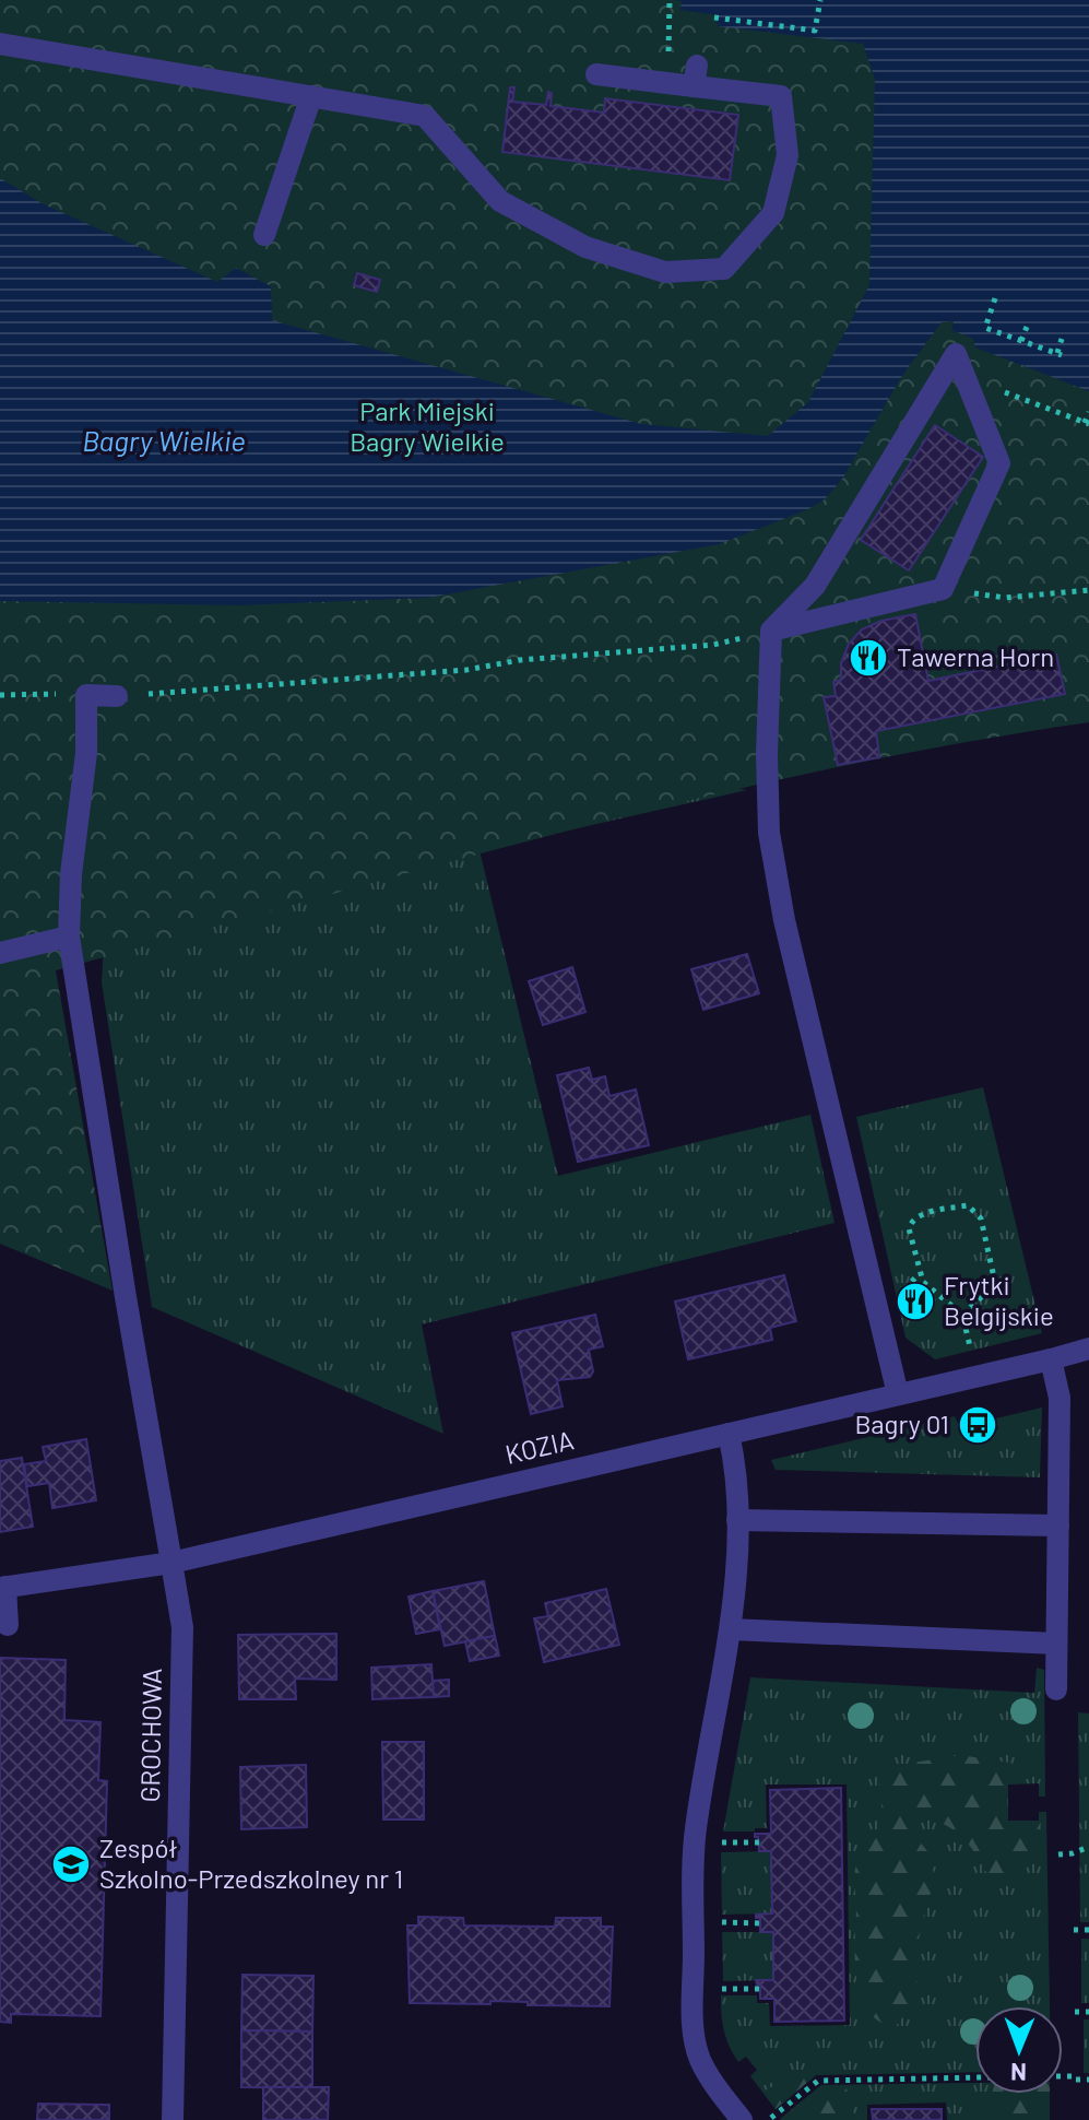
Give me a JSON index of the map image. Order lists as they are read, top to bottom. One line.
{"streets":{"street":["KOZIA","GROCHOWA"]},"crossings":[["KOZIA","GROCHOWA"]],"water":["Bagry Wielkie"],"parks":["Park Miejski Bagry Wielkie"],"places":{"restaurant":["Tawerna Horn","Frytki Belgijskie"],"bus stop":["Bagry 01"],"school or university":["Zespół Szkolno-Przedszkolney nr 1"]},"north":"bottom"}
